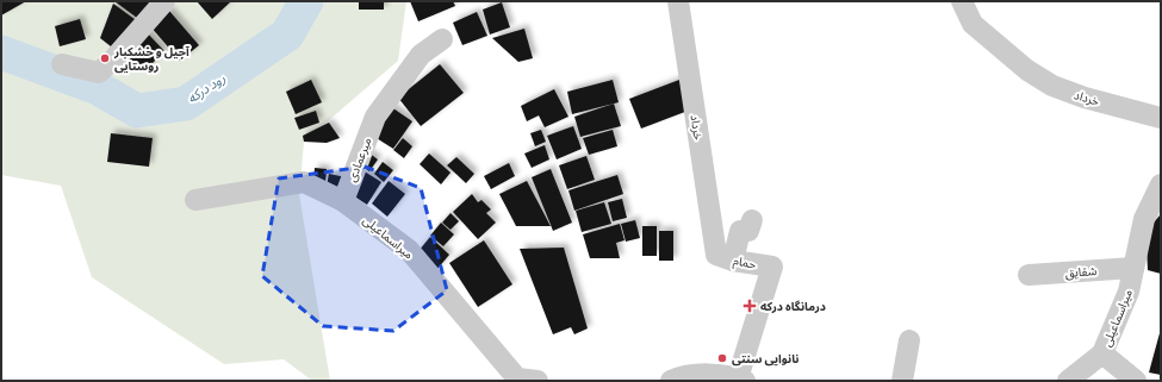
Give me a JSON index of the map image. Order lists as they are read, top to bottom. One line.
{"streets":{"street":["خرداد","میرعمادی","میراسماعیلی","حمام","شقایق"]},"crossings":[["خرداد","حمام"],["میرعمادی","میراسماعیلی"],["میراسماعیلی","شقایق"]],"water":["رود درکه"],"places":{"other":["آجیل و خشکبار روستایی","نانوایی سنتی"],"health":["درمانگاه درکه"]}}
